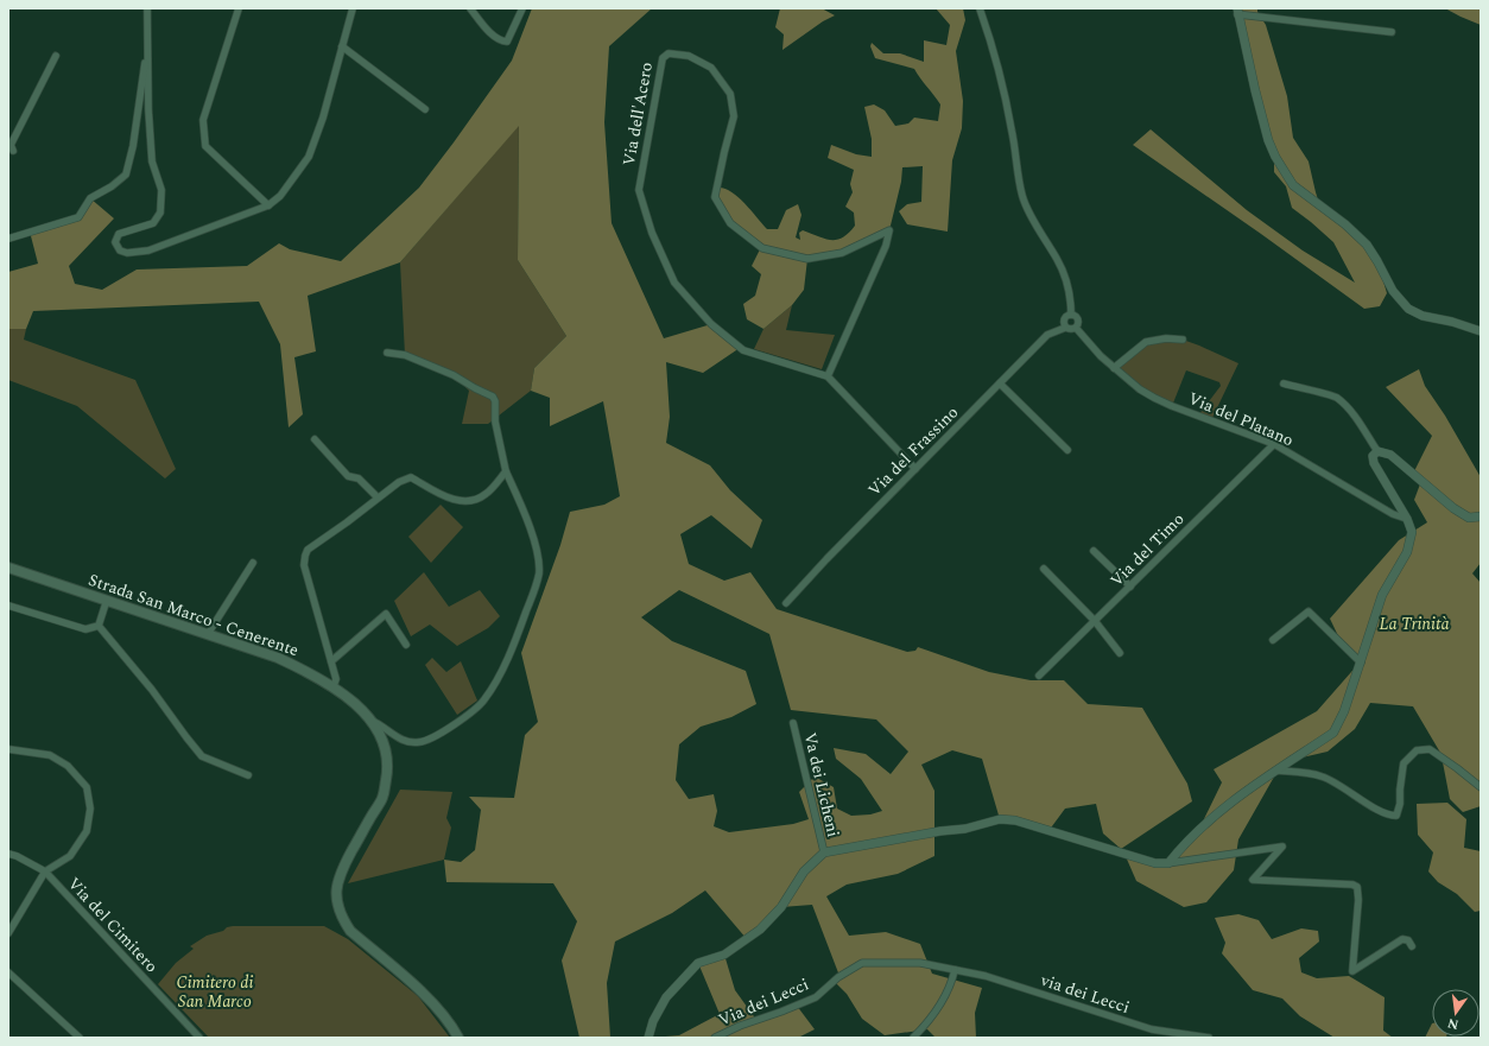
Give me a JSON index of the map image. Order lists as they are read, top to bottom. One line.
{"streets":{"main road":["Strada San Marco - Cenerente"],"street":["Via dell'Acero","Via del Platano","Via del Frassino","Via del Timo","Va dei Licheni","Via del Cimitero","via dei Lecci","Via dei Lecci"]},"crossings":[["Via dell'Acero","Via del Frassino"],["Via del Platano","Via del Frassino"],["Via del Platano","Via del Timo"],["via dei Lecci","Via dei Lecci"]],"parks":["La Trinità","Cimitero di San Marco"],"north":"bottom"}
